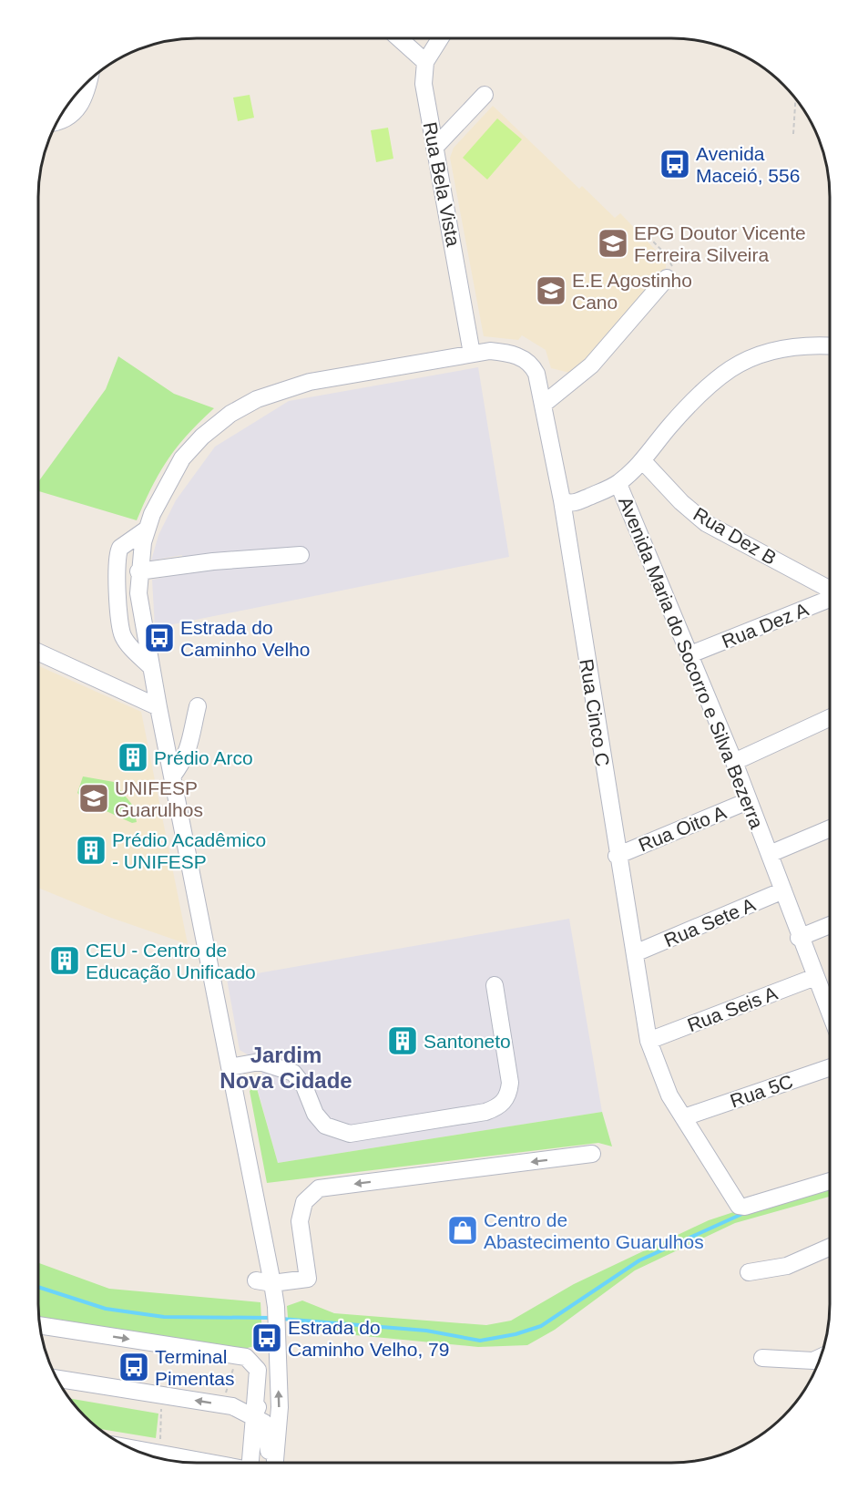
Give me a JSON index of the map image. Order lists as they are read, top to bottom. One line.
{"streets":{"street":["Rua Bela Vista","Rua Dez B","Rua Dez A","Avenida Maria do Socorro e Silva Bezerra","Rua Cinco C","Rua Oito A","Rua Sete A","Rua Seis A","Rua 5C"]},"crossings":[["Rua Bela Vista","Rua Cinco C"],["Rua Dez B","Avenida Maria do Socorro e Silva Bezerra"],["Rua Dez A","Avenida Maria do Socorro e Silva Bezerra"],["Avenida Maria do Socorro e Silva Bezerra","Rua Oito A"],["Avenida Maria do Socorro e Silva Bezerra","Rua Sete A"],["Avenida Maria do Socorro e Silva Bezerra","Rua Seis A"],["Rua Cinco C","Rua Oito A"],["Rua Cinco C","Rua Sete A"],["Rua Cinco C","Rua Seis A"],["Rua Cinco C","Rua 5C"]],"districts":["Jardim Nova Cidade"],"places":{"bus stop":["Avenida Maceió, 556","Estrada do Caminho Velho","Estrada do Caminho Velho, 79","Terminal Pimentas"],"school or university":["EPG Doutor Vicente Ferreira Silveira","E.E Agostinho Cano","UNIFESP Guarulhos"],"building":["Prédio Arco","Prédio Acadêmico - UNIFESP","CEU - Centro de Educação Unificado","Santoneto"],"shop":["Centro de Abastecimento Guarulhos"]}}
